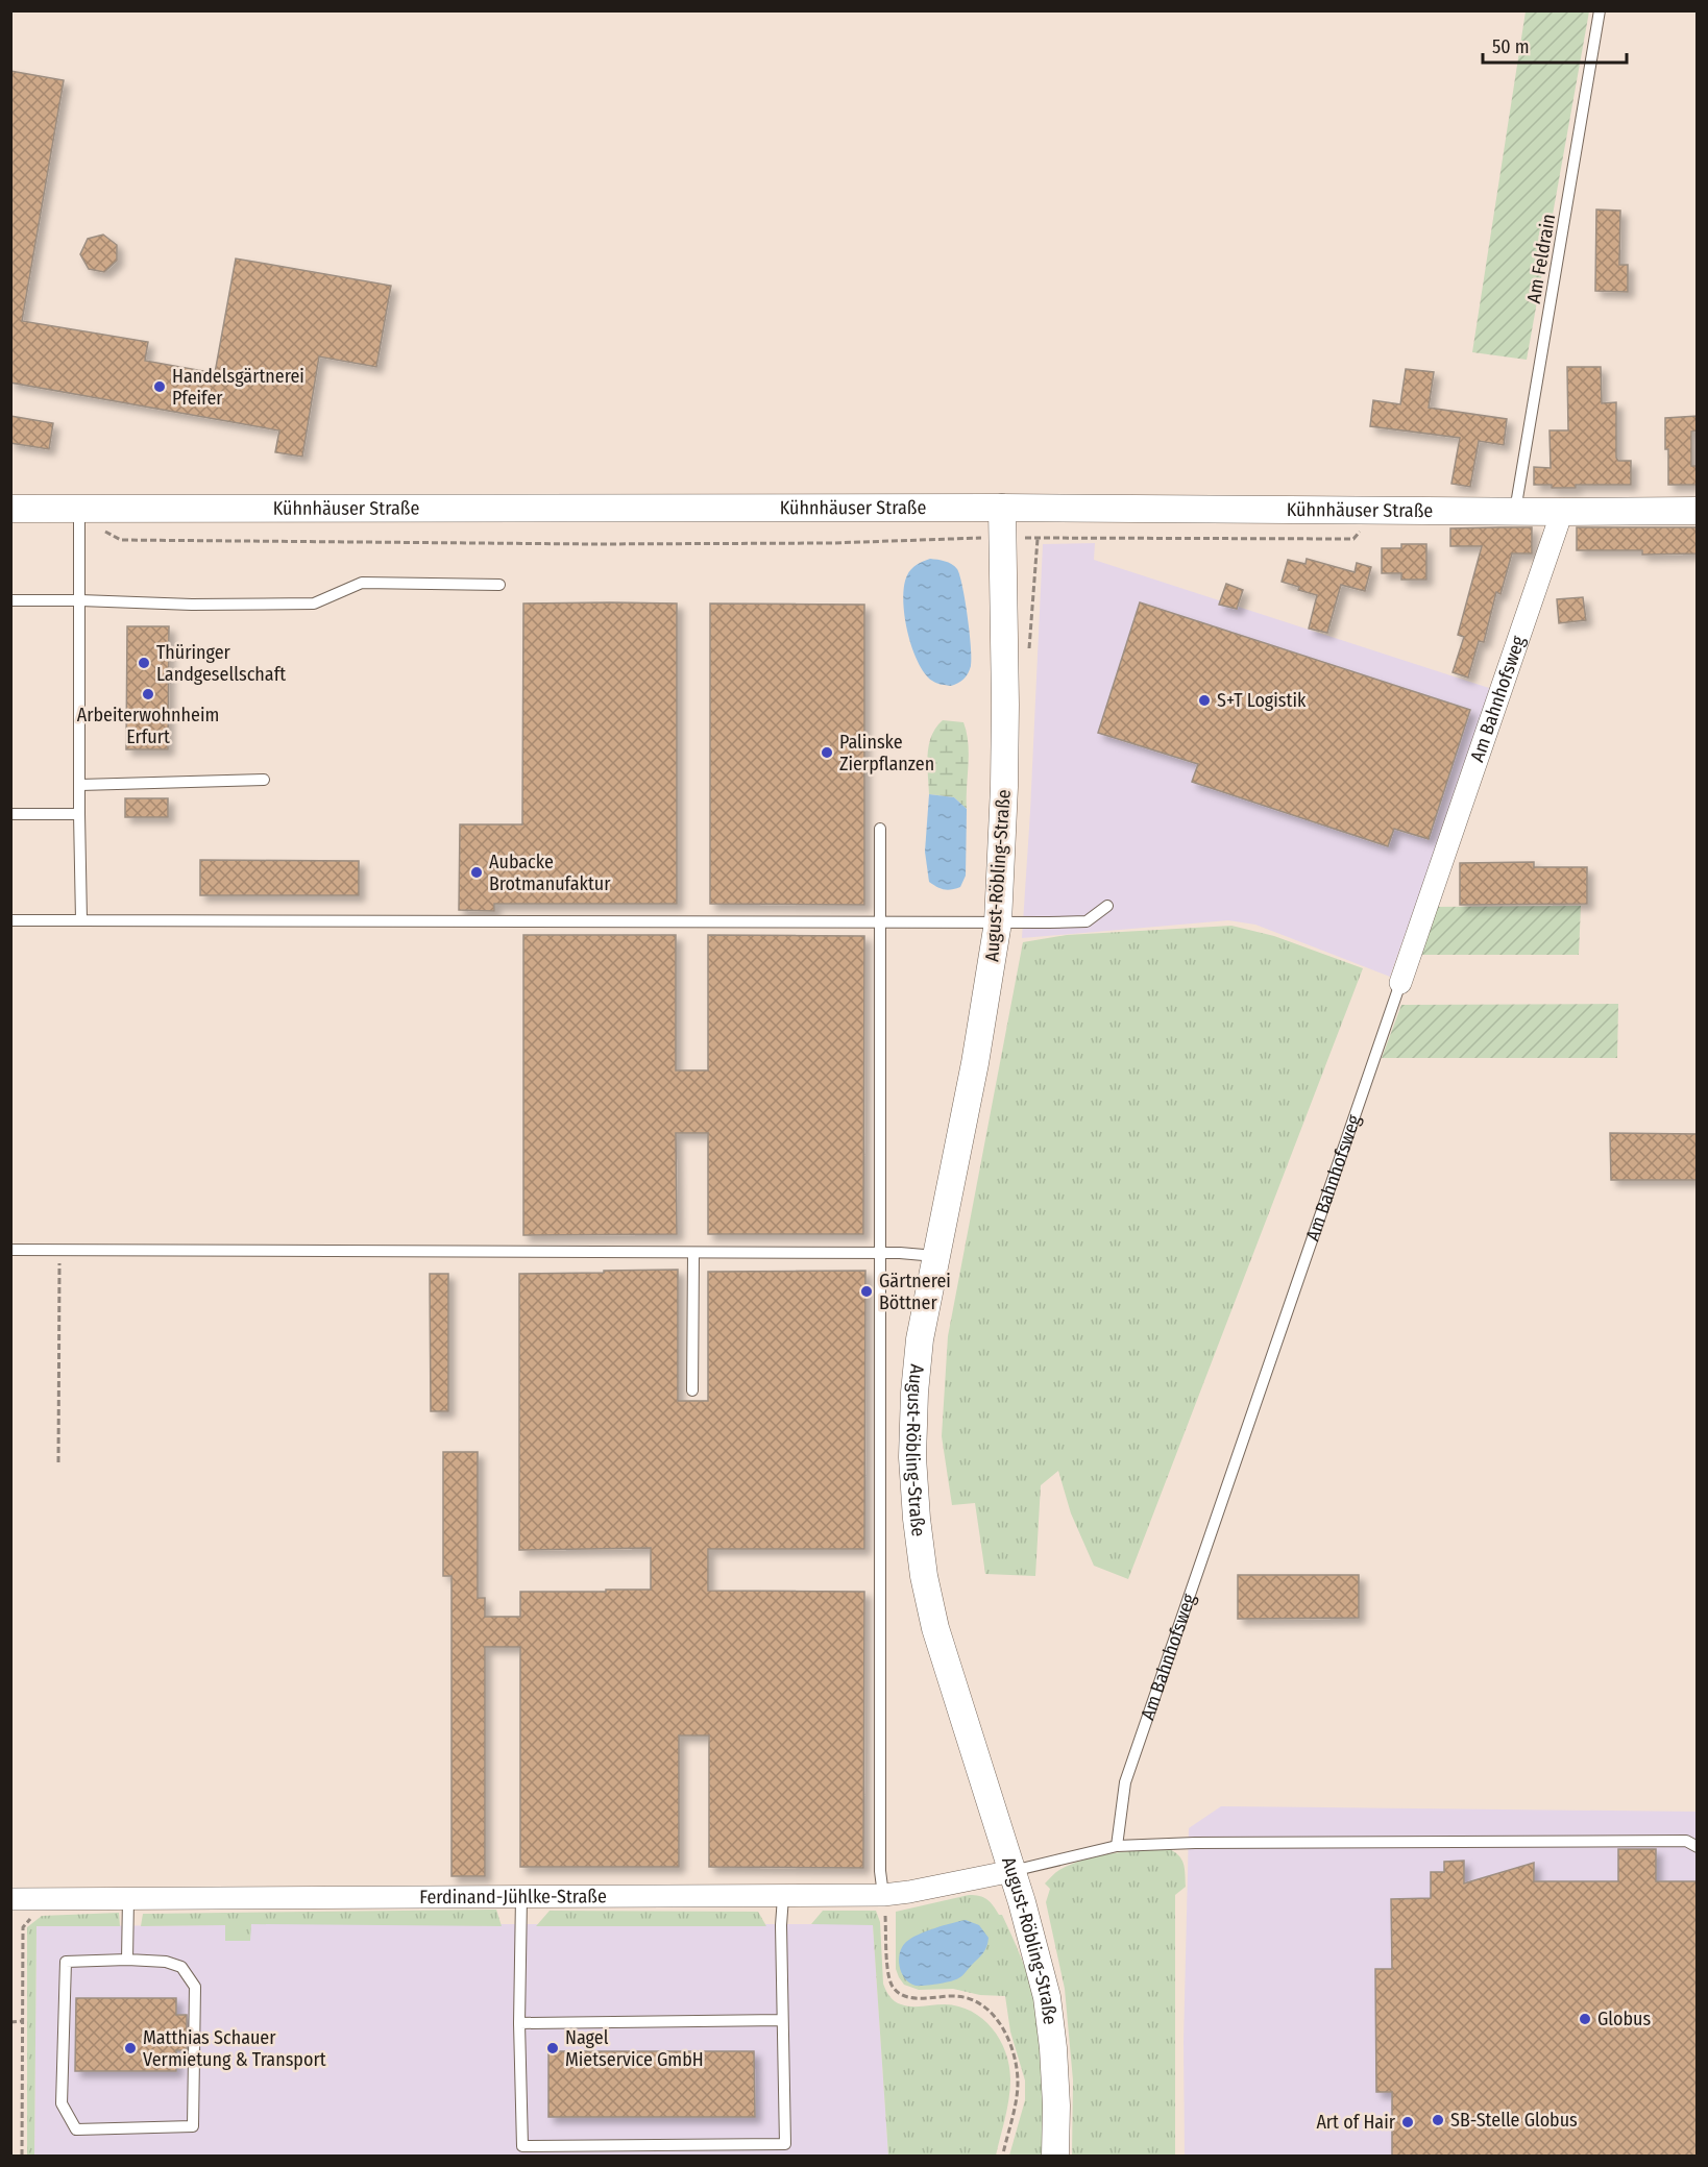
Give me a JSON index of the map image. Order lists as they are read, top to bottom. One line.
{"streets":{"street":["Kühnhäuser Straße","Am Bahnhofsweg","August-Röbling-Straße","Ferdinand-Jühlke-Straße"],"lane":["Am Feldrain"]},"crossings":[["Am Feldrain","Kühnhäuser Straße"],["Kühnhäuser Straße","Am Bahnhofsweg"],["Kühnhäuser Straße","August-Röbling-Straße"],["August-Röbling-Straße","Ferdinand-Jühlke-Straße"]],"places":["Handelsgärtnerei Pfeifer","Thüringer Landgesellschaft","Arbeiterwohnheim Erfurt","S+T Logistik","Palinske Zierpflanzen","Aubacke Brotmanufaktur","Gärtnerei Böttner","Globus","Matthias Schauer Vermietung & Transport","Nagel Mietservice GmbH","SB-Stelle Globus","Art of Hair"],"scale_bar":"50 m"}
